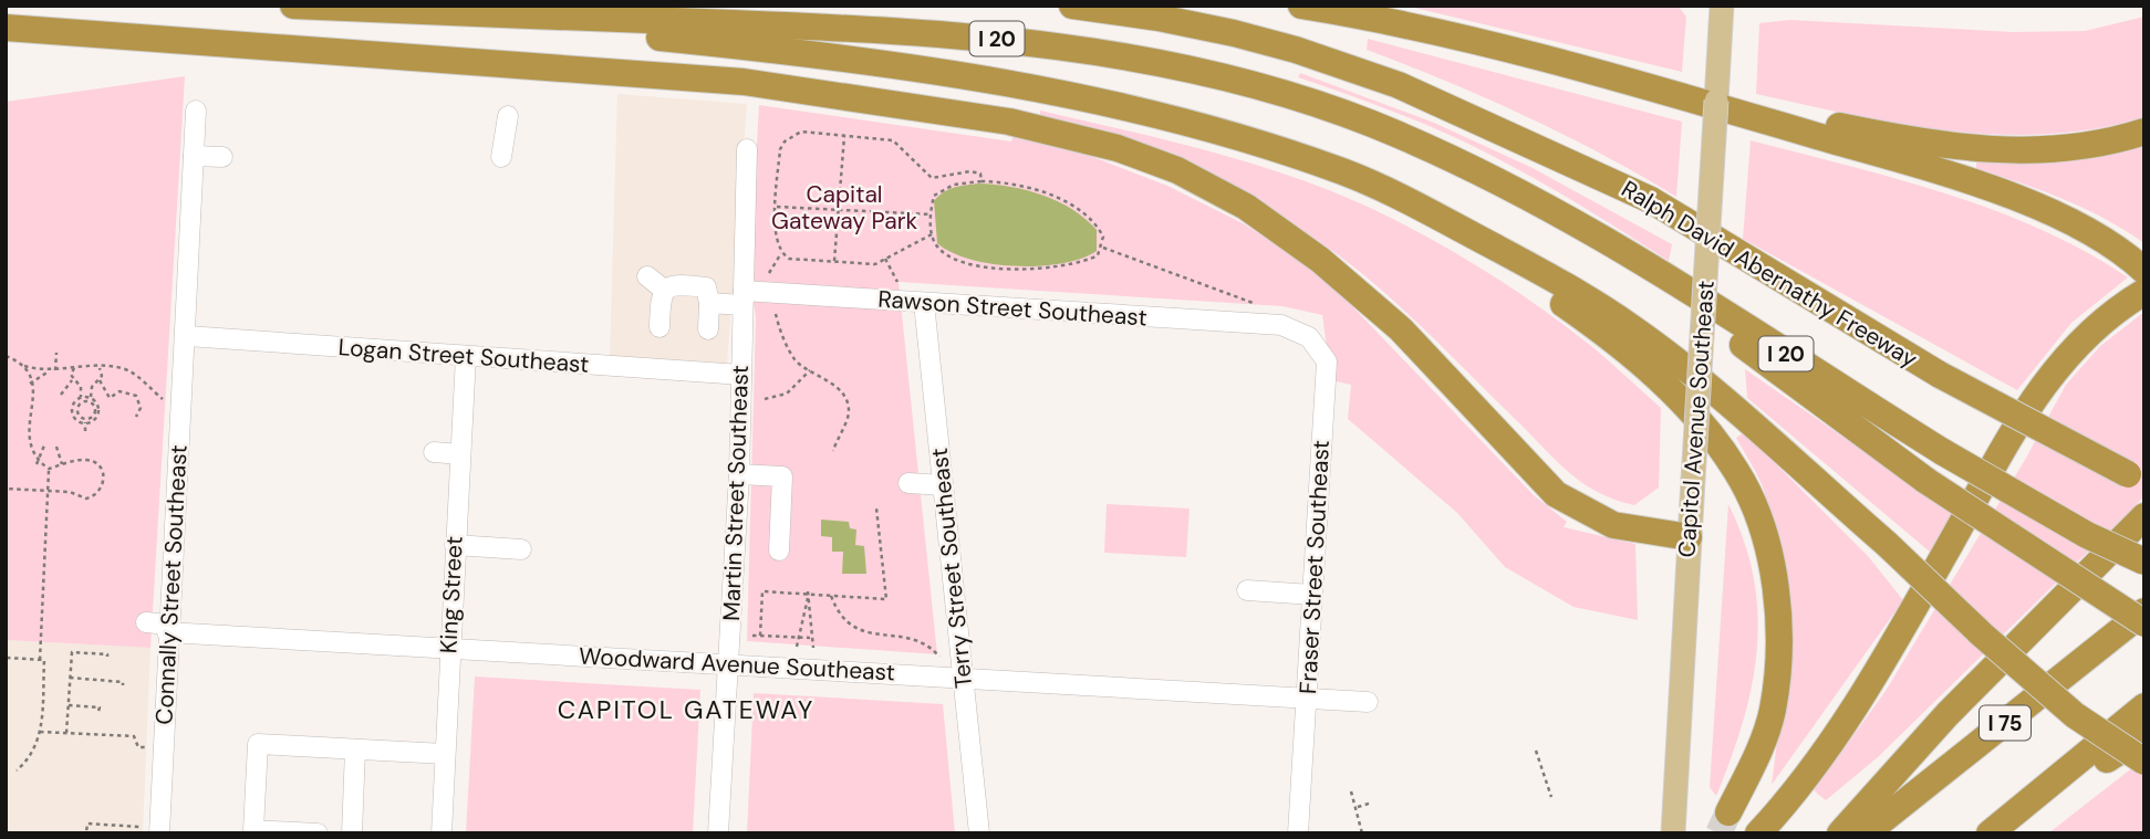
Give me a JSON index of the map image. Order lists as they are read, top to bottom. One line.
{"streets":{"highway":["I 20","Ralph David Abernathy Freeway","I 75"],"main road":["Capitol Avenue Southeast"],"street":["Rawson Street Southeast","Logan Street Southeast","Martin Street Southeast","Fraser Street Southeast","Terry Street Southeast","Connally Street Southeast","King Street","Woodward Avenue Southeast"]},"crossings":[["Rawson Street Southeast","Martin Street Southeast"],["Rawson Street Southeast","Fraser Street Southeast"],["Rawson Street Southeast","Terry Street Southeast"],["Logan Street Southeast","Martin Street Southeast"],["Logan Street Southeast","Connally Street Southeast"],["Logan Street Southeast","King Street"],["Martin Street Southeast","Woodward Avenue Southeast"],["Fraser Street Southeast","Woodward Avenue Southeast"],["Terry Street Southeast","Woodward Avenue Southeast"],["Connally Street Southeast","Woodward Avenue Southeast"],["King Street","Woodward Avenue Southeast"]],"districts":["CAPITOL GATEWAY"],"parks":["Capital Gateway Park"]}
